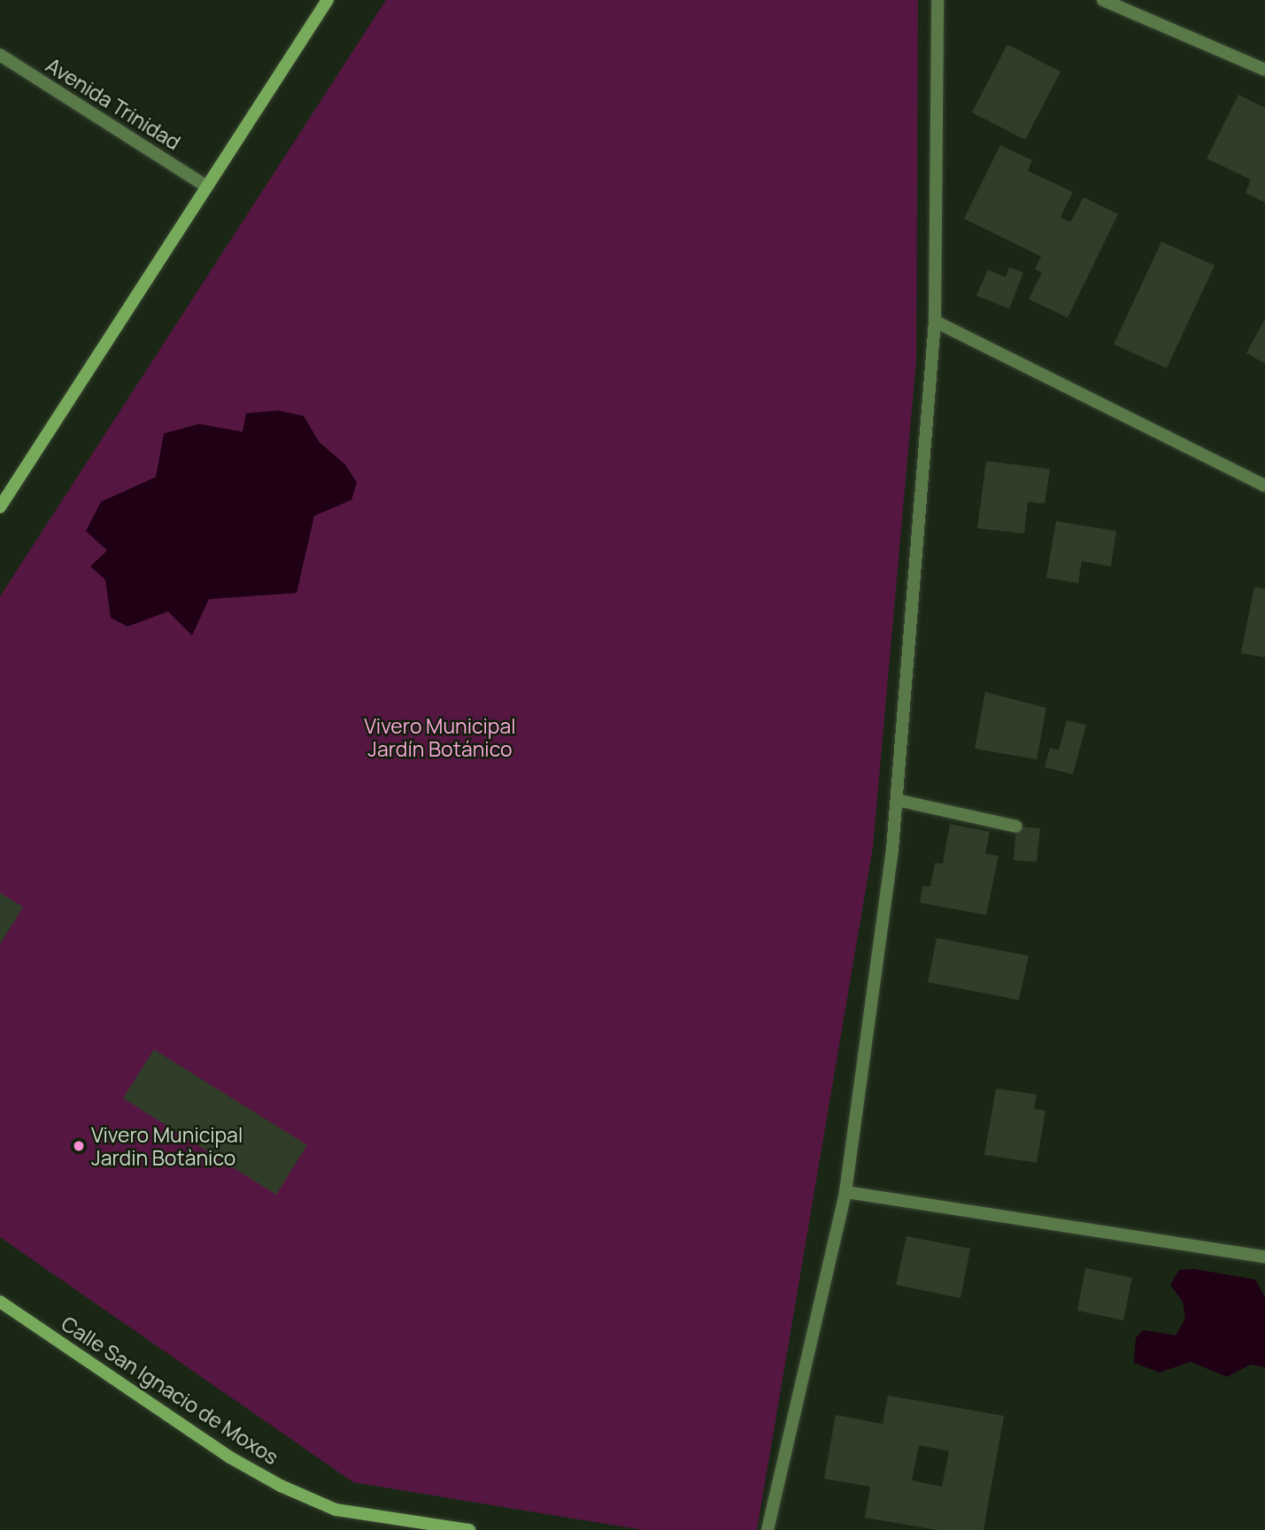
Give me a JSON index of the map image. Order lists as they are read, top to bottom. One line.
{"streets":{"street":["Avenida Trinidad","Calle San Ignacio de Moxos"]},"parks":["Vivero Municipal Jardín Botánico"],"places":["Vivero Municipal Jardin Botànico"]}
